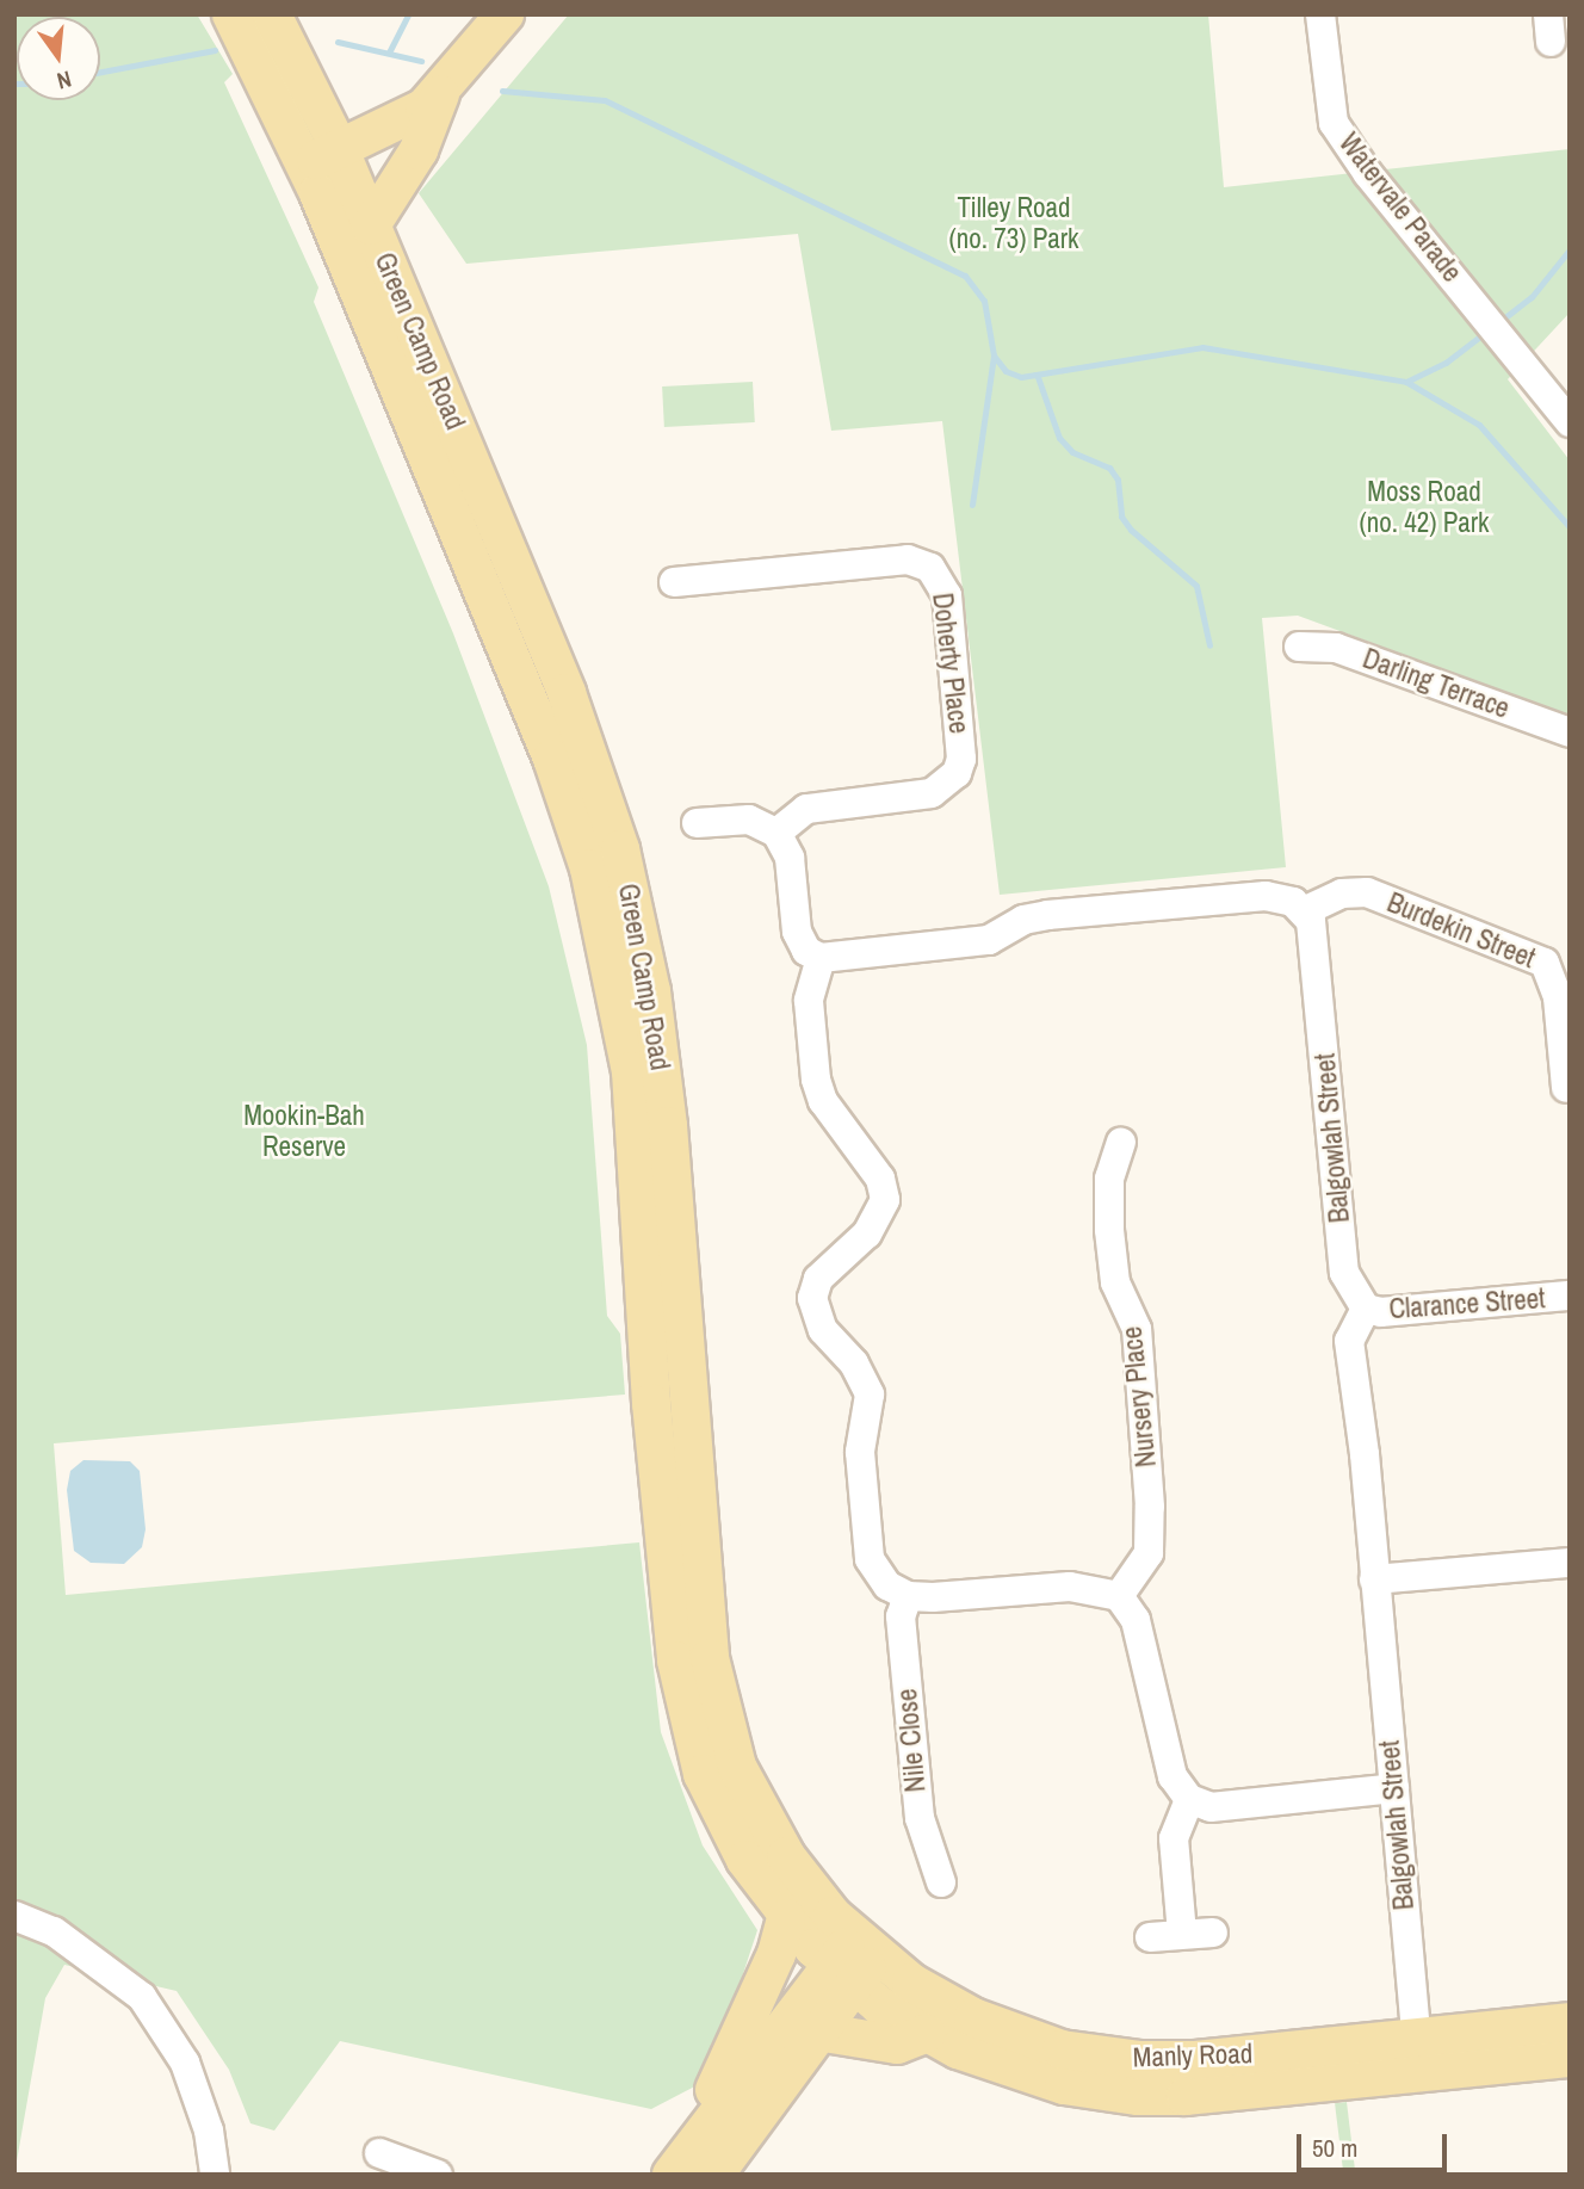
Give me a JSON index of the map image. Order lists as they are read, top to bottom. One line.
{"streets":{"main road":["Green Camp Road","Manly Road"],"street":["Watervale Parade","Doherty Place","Darling Terrace","Burdekin Street","Balgowlah Street","Clarance Street","Nursery Place","Nile Close"]},"crossings":[["Green Camp Road","Manly Road"],["Burdekin Street","Balgowlah Street"],["Balgowlah Street","Clarance Street"],["Balgowlah Street","Manly Road"]],"parks":["Tilley Road (no. 73) Park","Moss Road (no. 42) Park","Mookin-Bah Reserve"],"scale_bar":"50 m","north":"bottom"}
